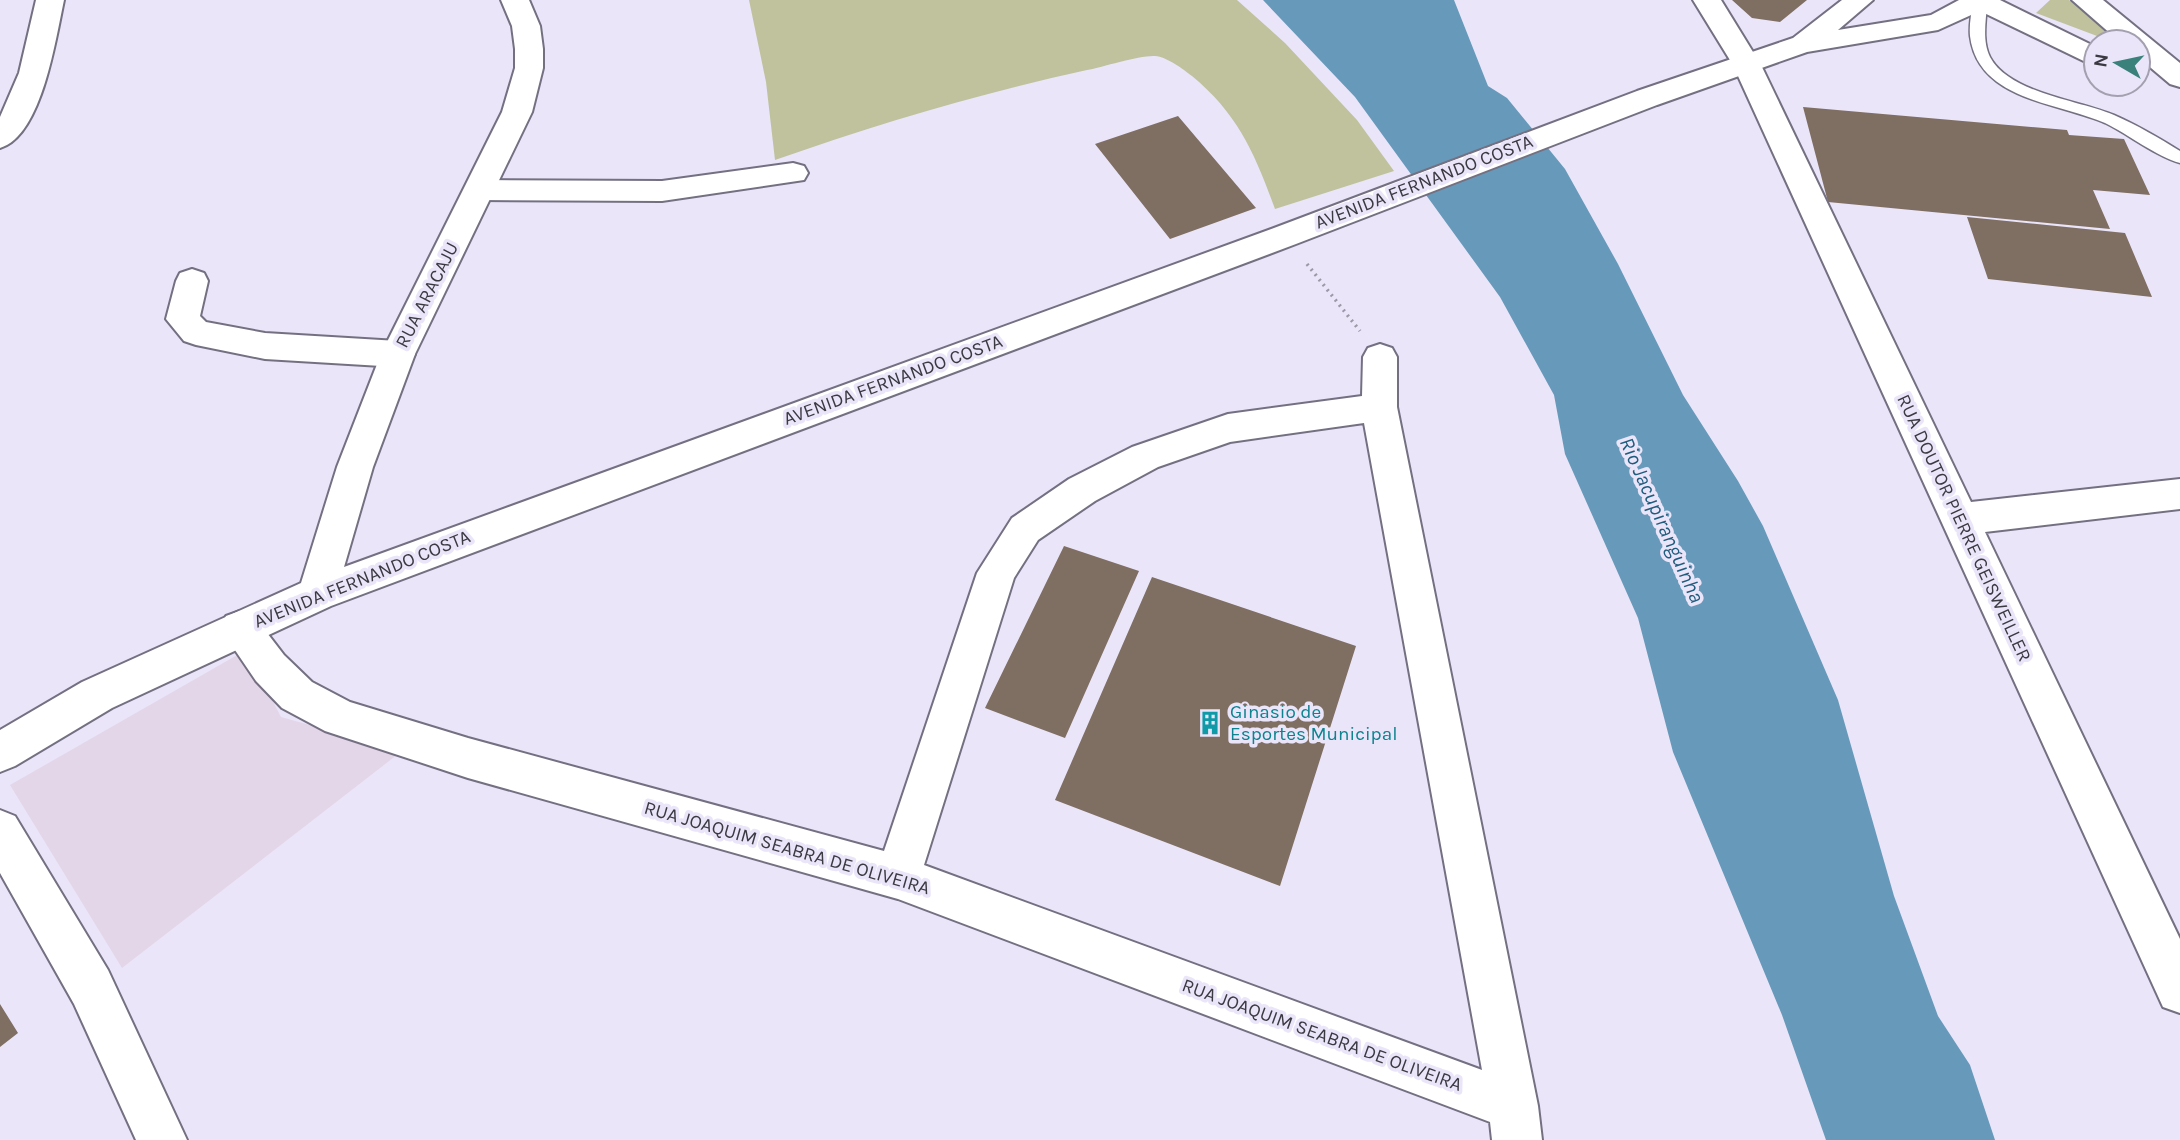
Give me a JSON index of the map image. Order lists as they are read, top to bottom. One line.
{"streets":{"street":["AVENIDA FERNANDO COSTA","RUA ARACAJU","RUA DOUTOR PIERRE GEISWEILLER","RUA JOAQUIM SEABRA DE OLIVEIRA"]},"crossings":[["AVENIDA FERNANDO COSTA","RUA ARACAJU"],["AVENIDA FERNANDO COSTA","RUA DOUTOR PIERRE GEISWEILLER"],["AVENIDA FERNANDO COSTA","RUA JOAQUIM SEABRA DE OLIVEIRA"]],"water":["Rio Jacupiranguinha"],"places":{"building":["Ginasio de Esportes Municipal"]},"north":"left"}
